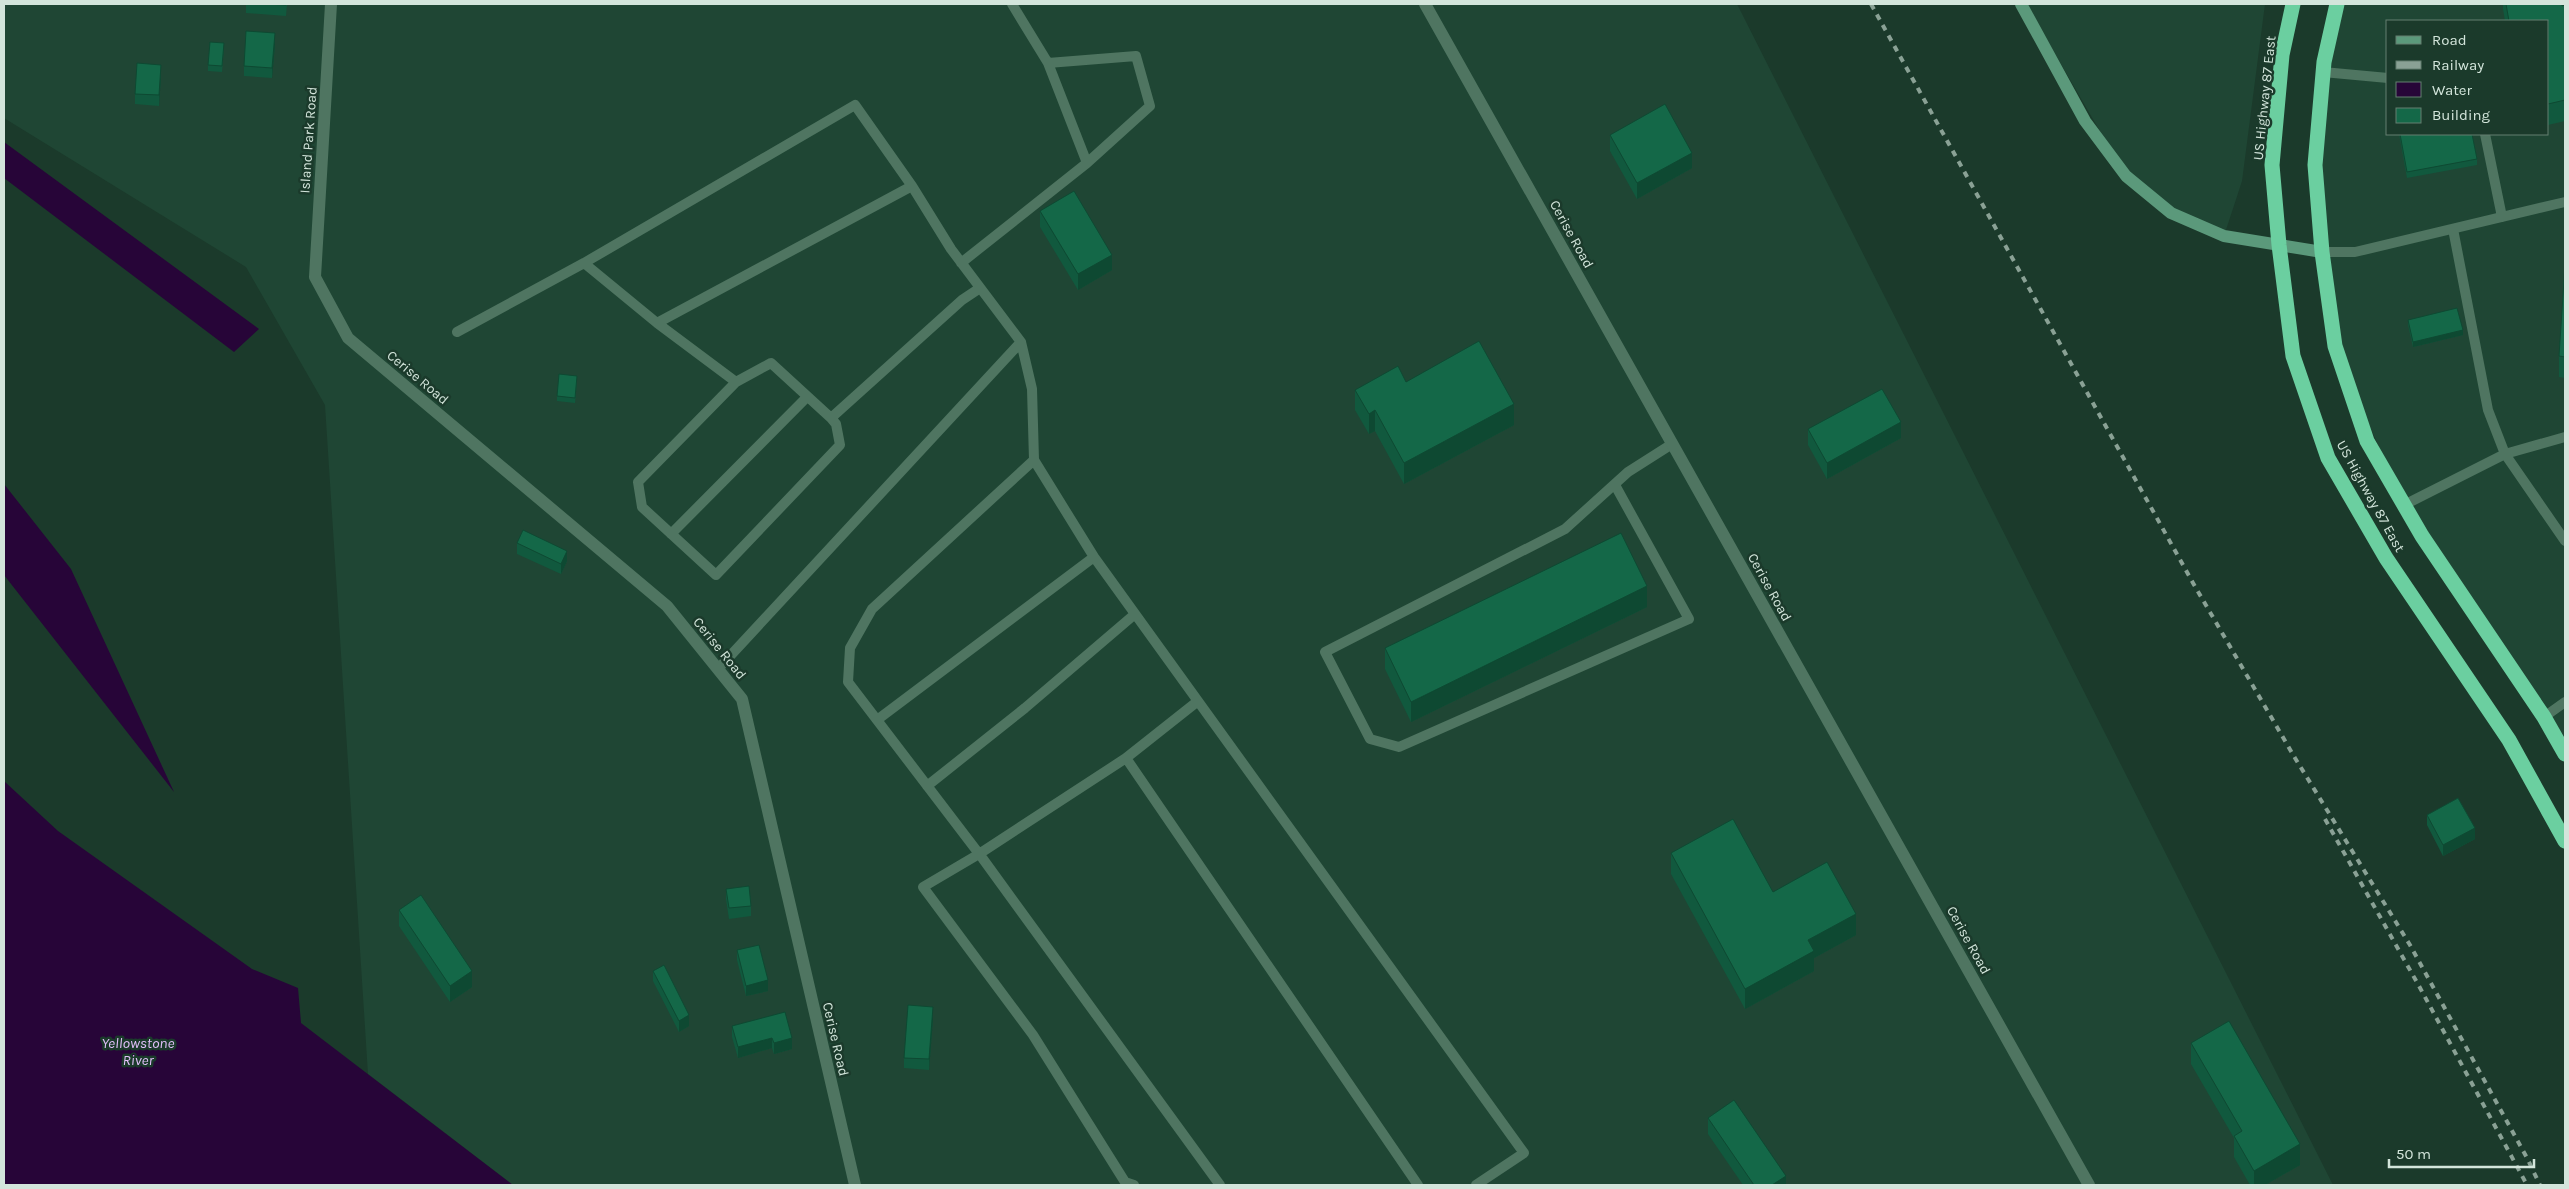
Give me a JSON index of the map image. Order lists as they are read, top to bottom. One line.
{"streets":{"highway":["US Highway 87 East"],"street":["Island Park Road","Cerise Road"]},"crossings":[["Island Park Road","Cerise Road"]],"water":["Yellowstone River"],"legend":["Road","Railway","Water","Building"],"scale_bar":"50 m"}
